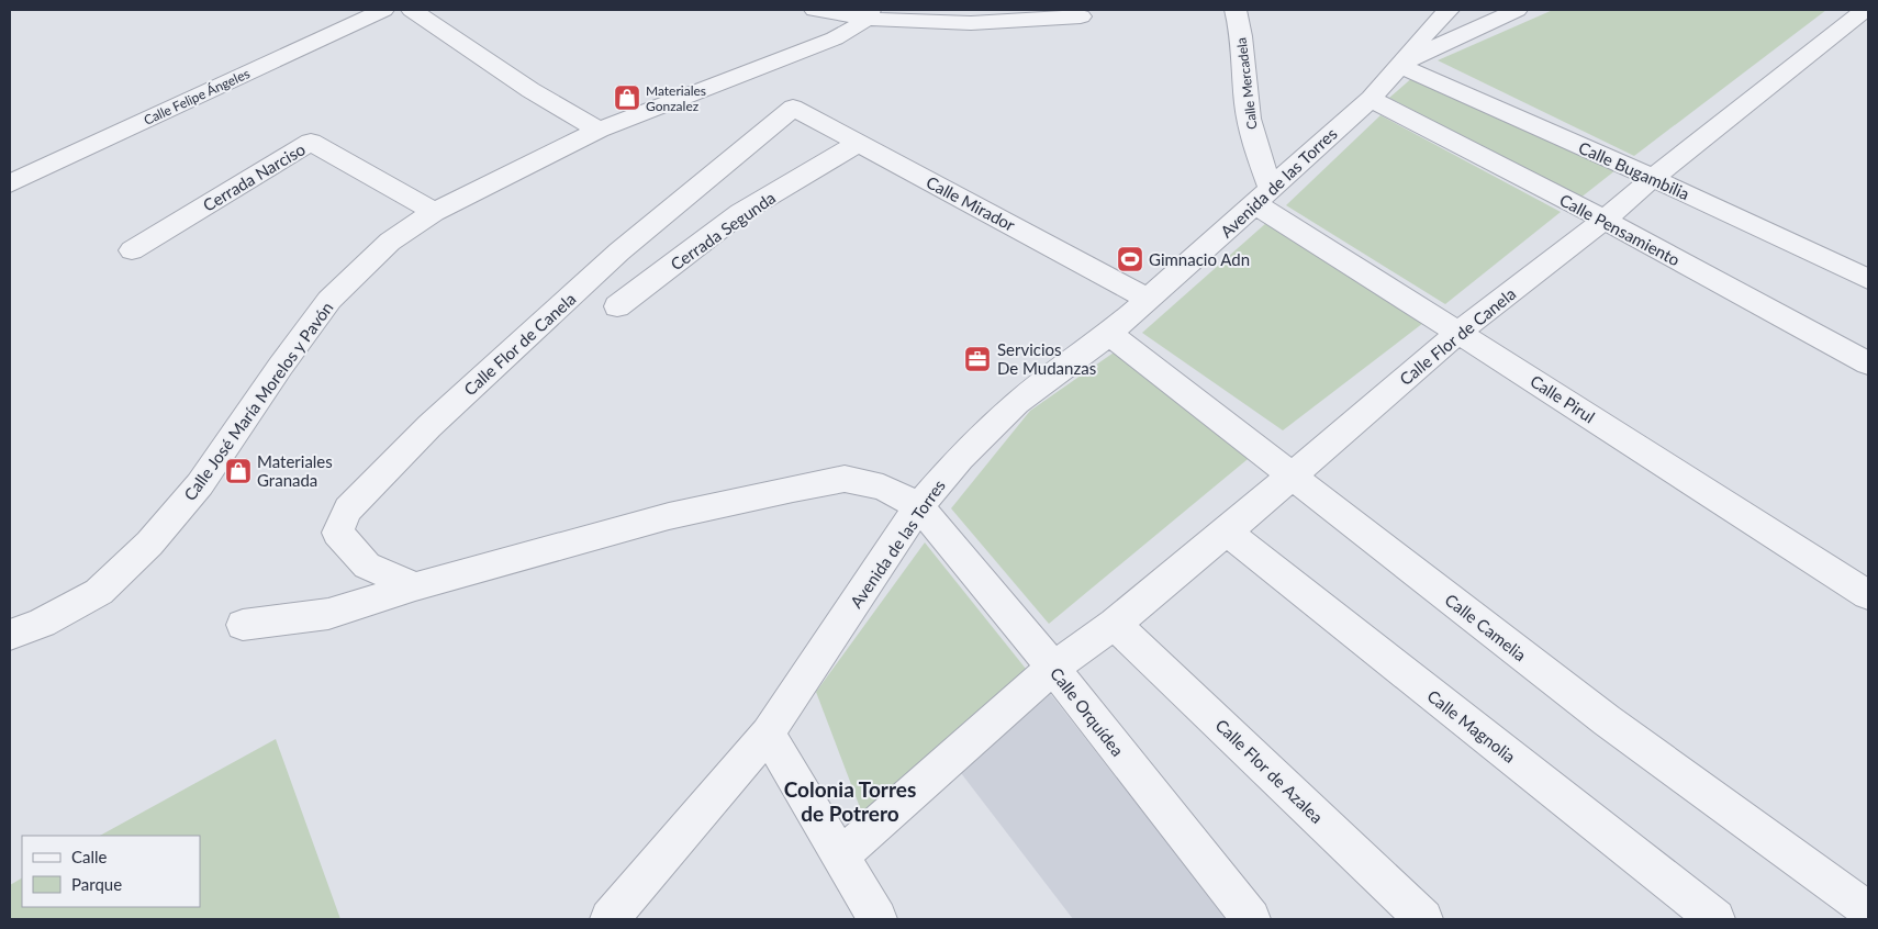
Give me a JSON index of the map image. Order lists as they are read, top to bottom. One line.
{"streets":{"street":["Calle Mercadela","Calle Felipe Ángeles","Calle Bugambilia","Cerrada Narciso","Avenida de las Torres","Calle Mirador","Calle Pensamiento","Cerrada Segunda","Calle Flor de Canela","Calle Pirul","Calle José María Morelos y Pavón","Calle Camelia","Calle Orquídea","Calle Magnolia","Calle Flor de Azalea"]},"crossings":[["Calle Mercadela","Avenida de las Torres"],["Calle Mercadela","Calle Pirul"],["Calle Bugambilia","Avenida de las Torres"],["Calle Bugambilia","Calle Flor de Canela"],["Cerrada Narciso","Calle José María Morelos y Pavón"],["Avenida de las Torres","Calle Mirador"],["Avenida de las Torres","Calle Pensamiento"],["Avenida de las Torres","Calle Pirul"],["Avenida de las Torres","Calle Camelia"],["Avenida de las Torres","Calle Orquídea"],["Calle Mirador","Cerrada Segunda"],["Calle Mirador","Calle Flor de Canela"],["Calle Pensamiento","Calle Flor de Canela"],["Calle Flor de Canela","Calle Pirul"],["Calle Flor de Canela","Calle Camelia"],["Calle Flor de Canela","Calle Orquídea"],["Calle Flor de Canela","Calle Magnolia"],["Calle Flor de Canela","Calle Flor de Azalea"]],"districts":["Colonia Torres de Potrero"],"places":{"shop":["Materiales Gonzalez","Materiales Granada"],"sports":["Gimnacio Adn"],"office":["Servicios De Mudanzas"]},"legend":["Calle","Parque"]}
